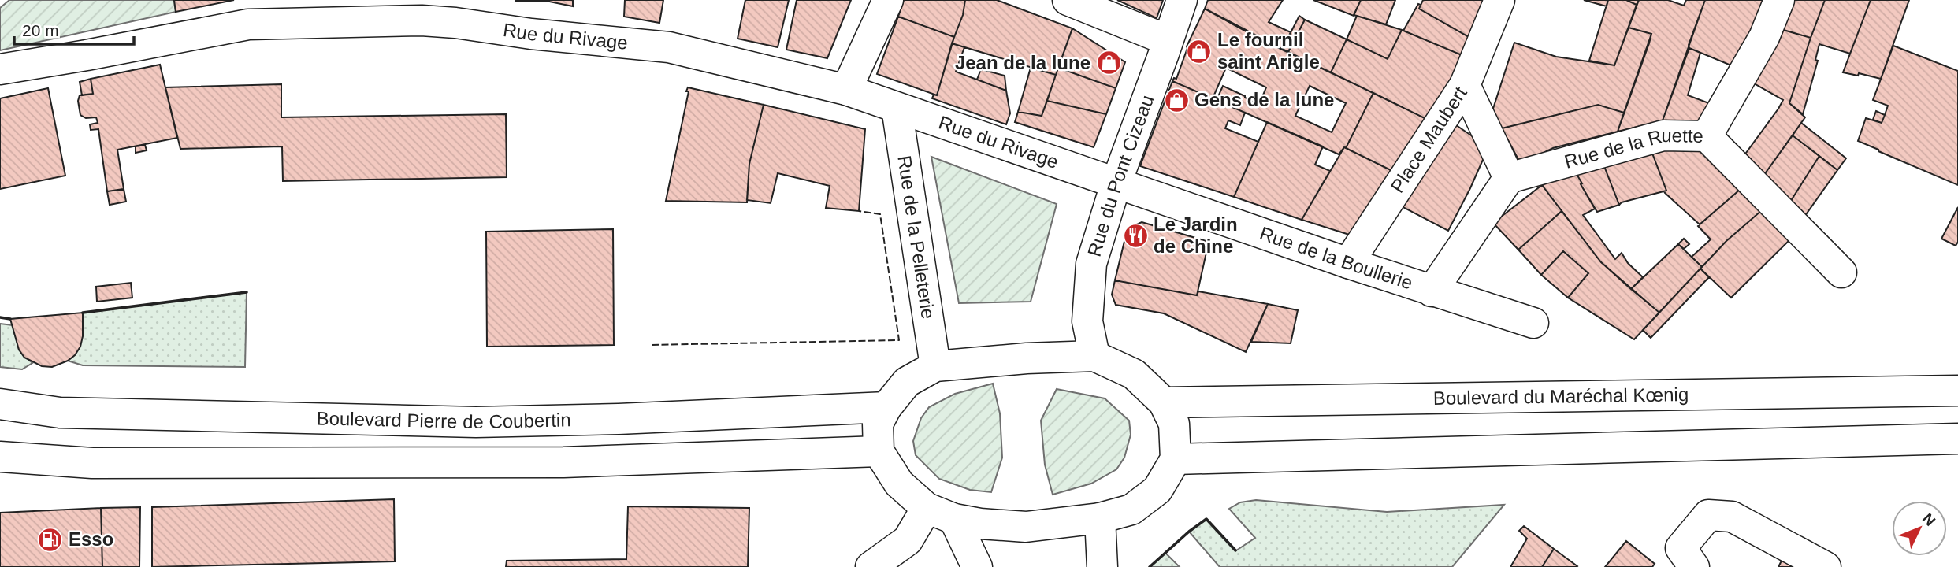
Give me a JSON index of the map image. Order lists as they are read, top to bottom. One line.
{"streets":{"main road":["Rue du Rivage","Place Maubert","Rue de la Ruette","Rue du Pont Cizeau","Rue de la Pelleterie","Rue de la Boullerie","Boulevard du Maréchal Kœnig","Boulevard Pierre de Coubertin"]},"crossings":[["Rue du Rivage","Rue du Pont Cizeau"],["Rue du Rivage","Rue de la Pelleterie"],["Rue du Rivage","Rue de la Boullerie"],["Place Maubert","Rue de la Ruette"],["Place Maubert","Rue de la Boullerie"],["Rue du Pont Cizeau","Rue de la Boullerie"]],"places":{"shop":["Le fournil saint Arigle","Jean de la lune","Gens de la lune"],"restaurant":["Le Jardin de Chine"],"fuel station":["Esso"]},"scale_bar":"20 m","north":"top right"}
